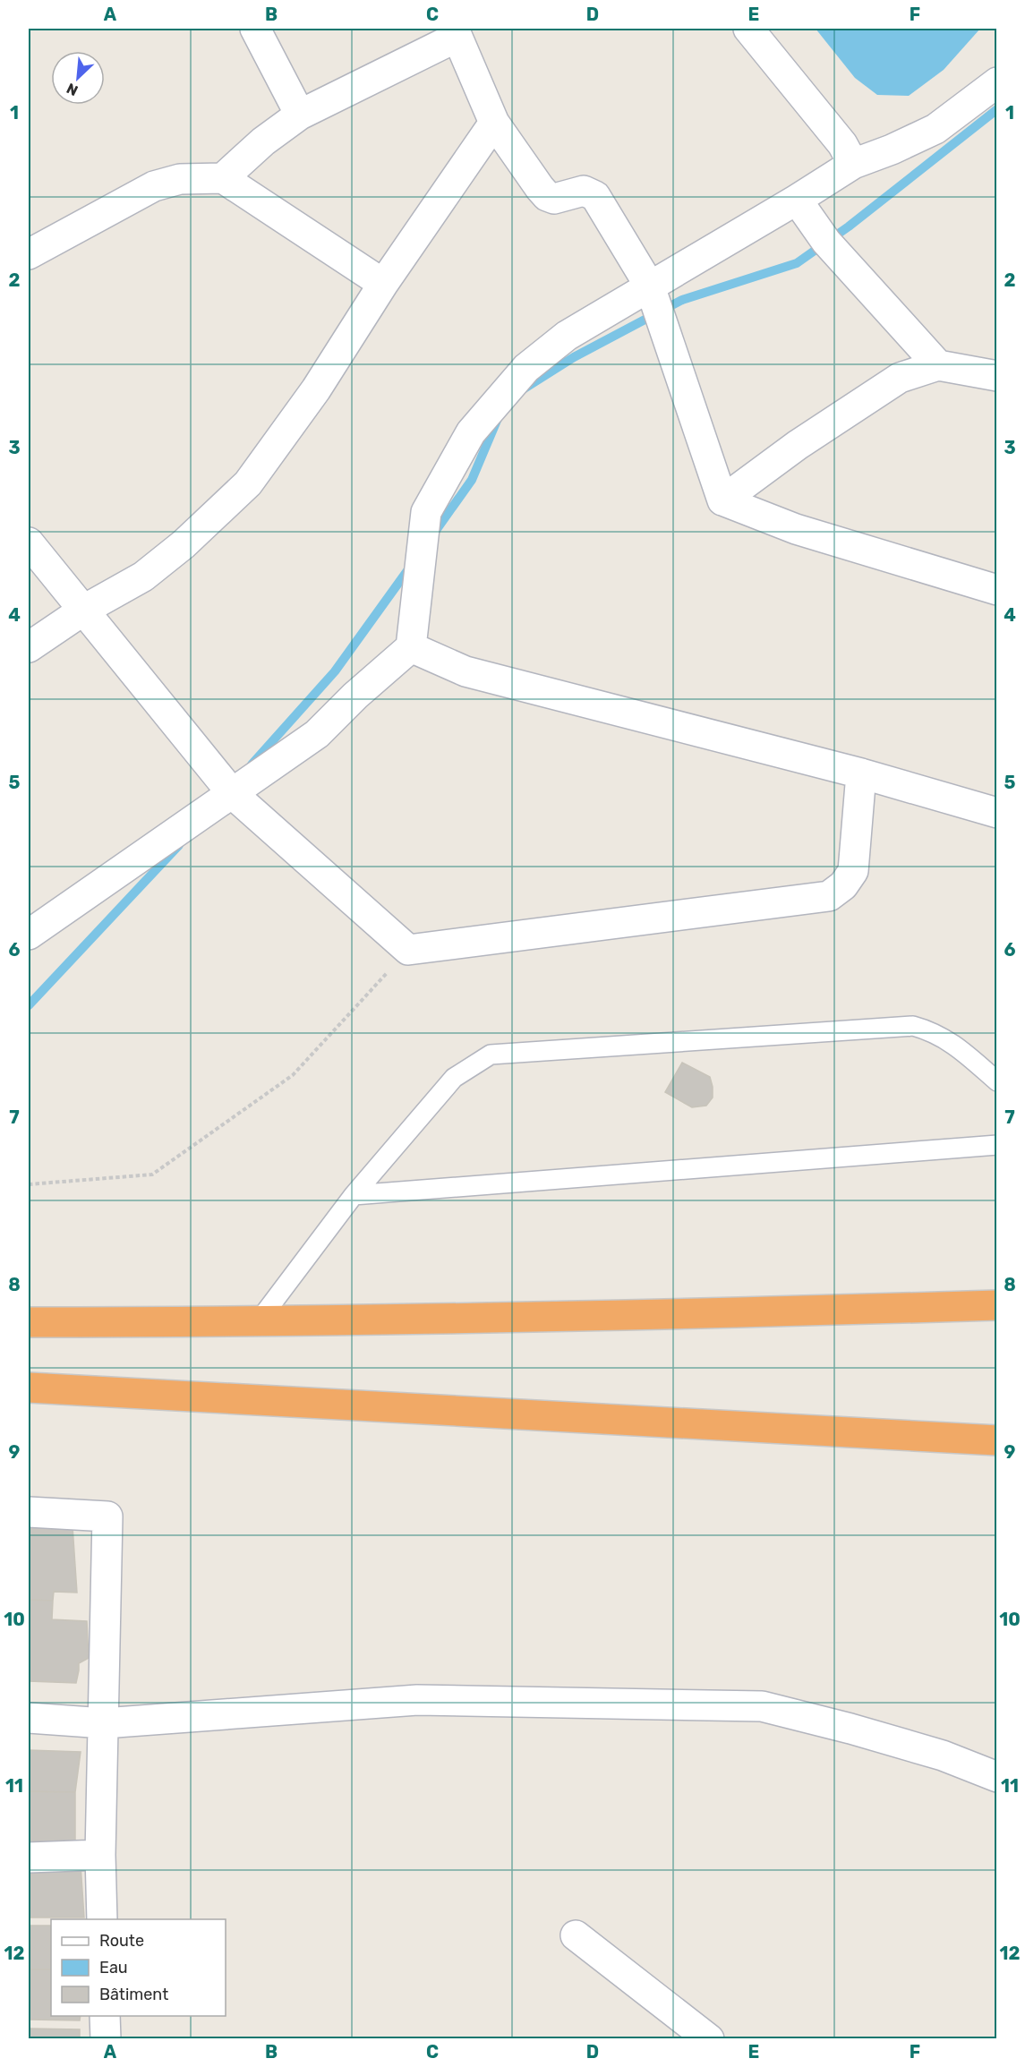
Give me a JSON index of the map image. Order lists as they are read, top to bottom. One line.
{"legend":["Route","Eau","Bâtiment"],"north":"bottom left","grid":{"columns":["A","B","C","D","E","F"],"rows":["1","2","3","4","5","6","7","8","9","10","11","12"]}}
